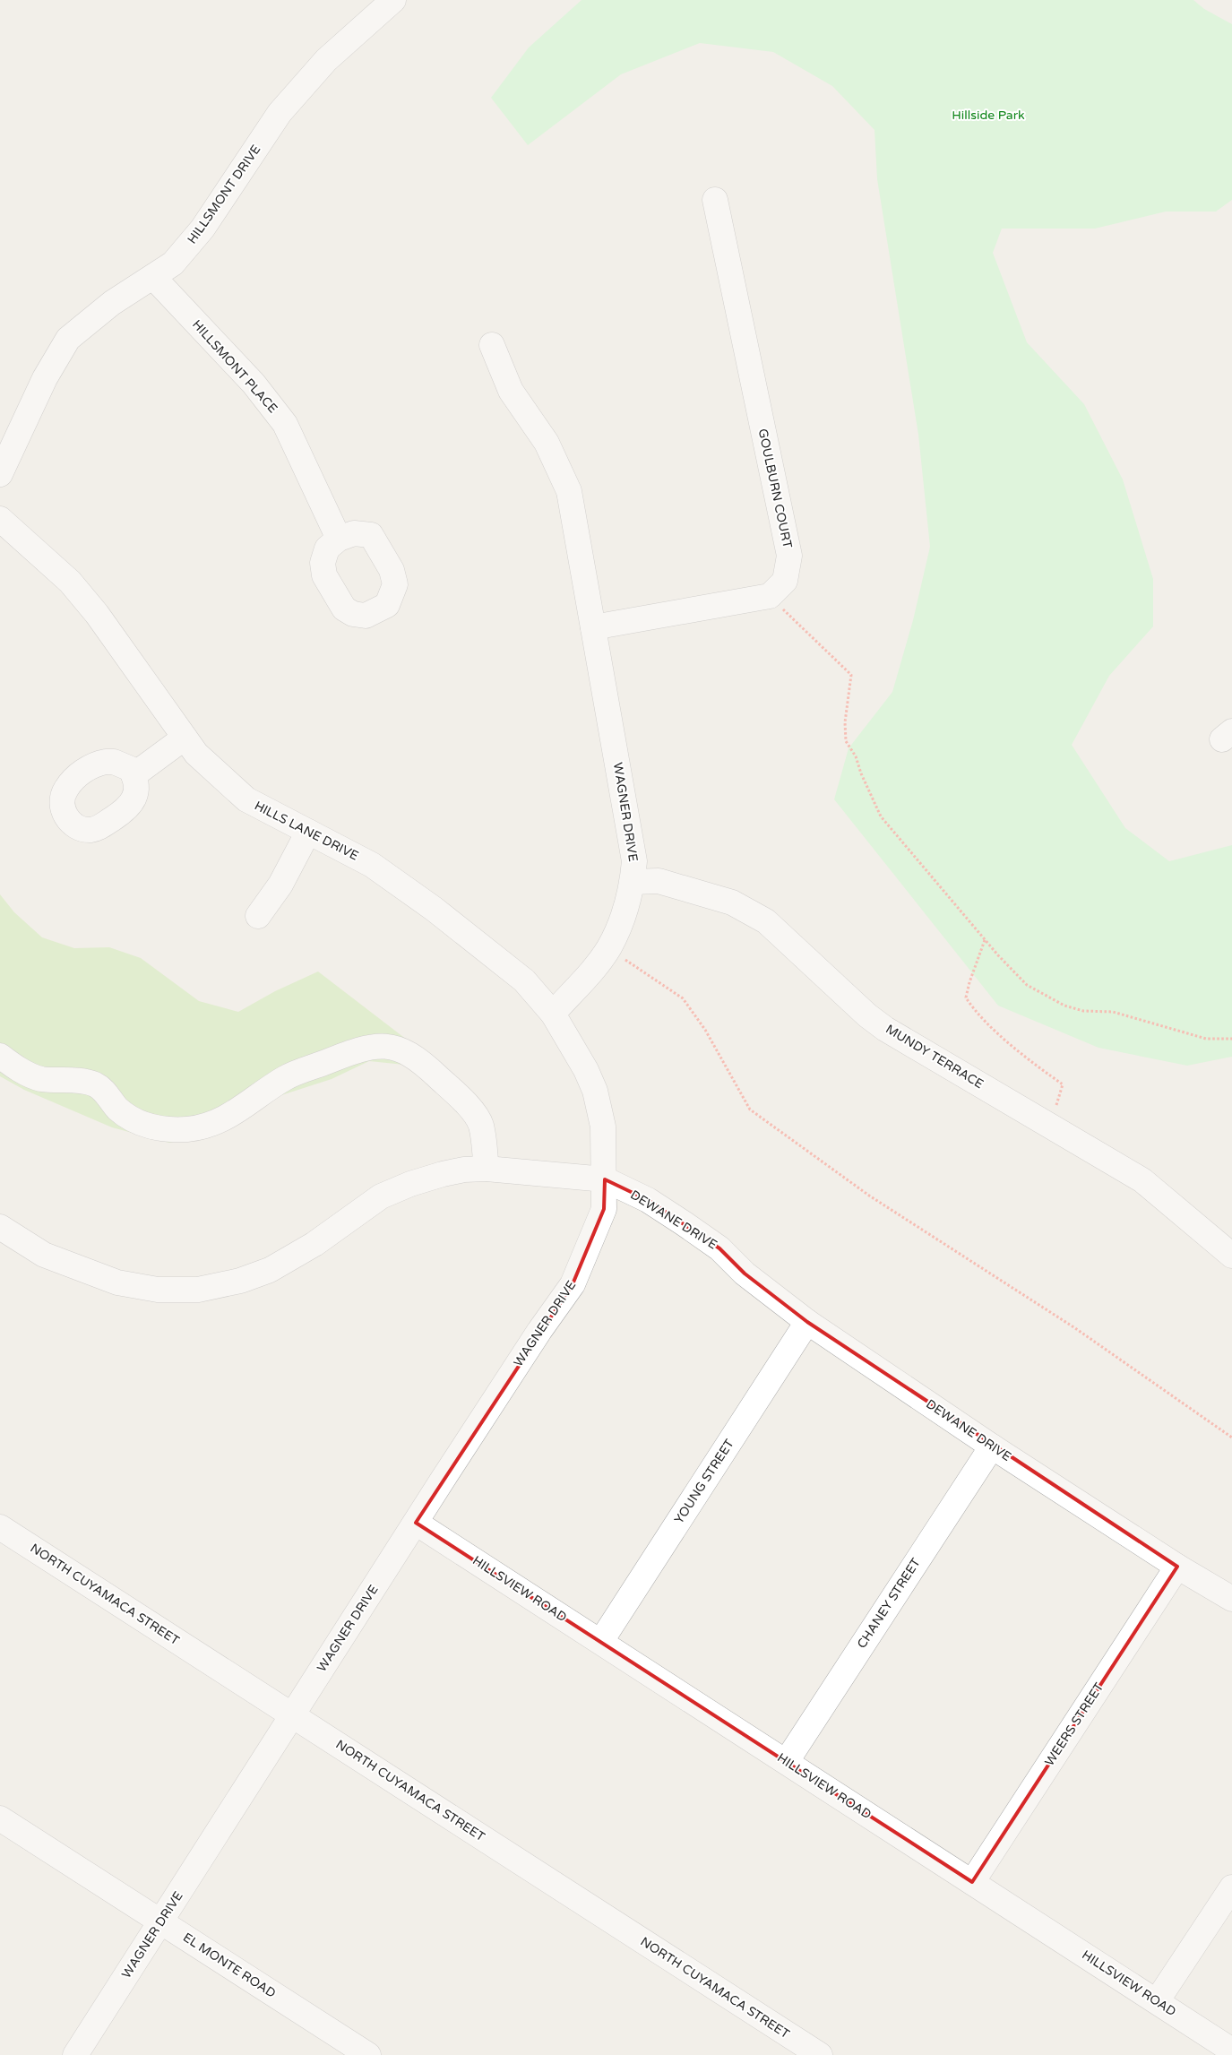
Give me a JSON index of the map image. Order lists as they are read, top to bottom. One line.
{"streets":{"street":["HILLSMONT DRIVE","HILLSMONT PLACE","GOULBURN COURT","WAGNER DRIVE","HILLS LANE DRIVE","MUNDY TERRACE","DEWANE DRIVE","YOUNG STREET","HILLSVIEW ROAD","NORTH CUYAMACA STREET","CHANEY STREET","WEERS STREET","EL MONTE ROAD"]},"crossings":[["HILLSMONT DRIVE","HILLSMONT PLACE"],["WAGNER DRIVE","HILLS LANE DRIVE"],["WAGNER DRIVE","MUNDY TERRACE"],["WAGNER DRIVE","DEWANE DRIVE"],["WAGNER DRIVE","HILLSVIEW ROAD"],["WAGNER DRIVE","NORTH CUYAMACA STREET"],["WAGNER DRIVE","EL MONTE ROAD"],["DEWANE DRIVE","YOUNG STREET"],["DEWANE DRIVE","CHANEY STREET"],["DEWANE DRIVE","WEERS STREET"],["YOUNG STREET","HILLSVIEW ROAD"],["HILLSVIEW ROAD","CHANEY STREET"],["HILLSVIEW ROAD","WEERS STREET"]],"parks":["Hillside Park"]}
